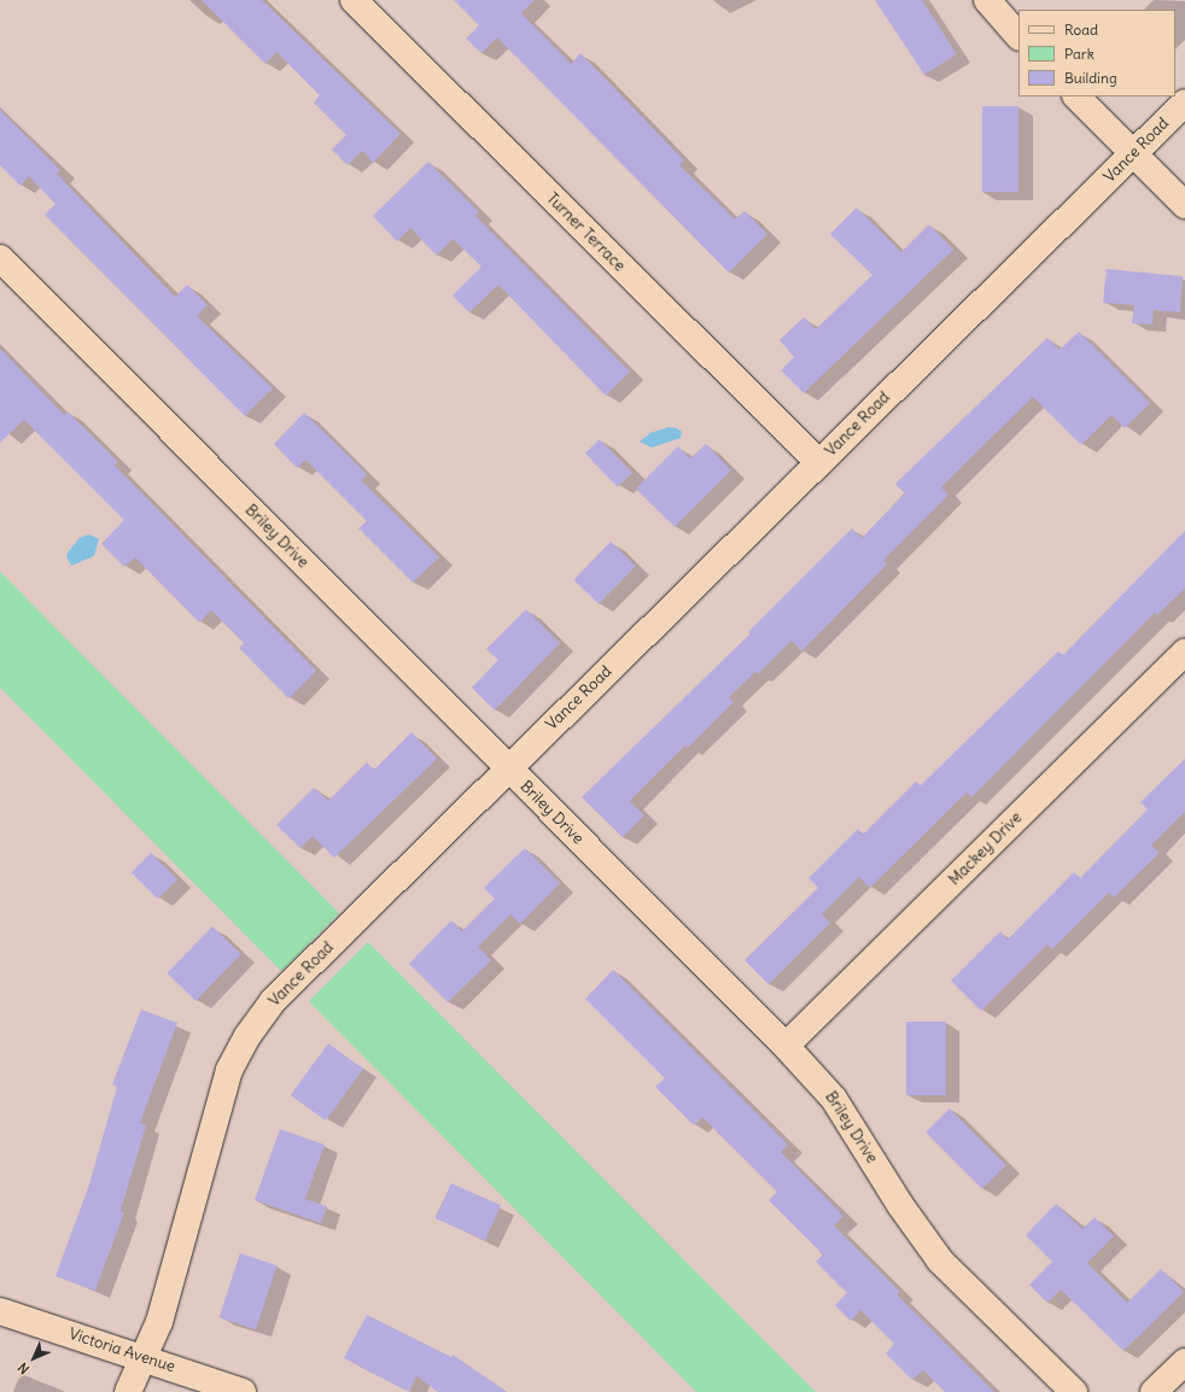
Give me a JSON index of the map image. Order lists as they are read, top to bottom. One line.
{"streets":{"street":["Vance Road","Turner Terrace","Briley Drive","Mackey Drive","Victoria Avenue"]},"crossings":[["Vance Road","Turner Terrace"],["Vance Road","Briley Drive"],["Vance Road","Victoria Avenue"],["Briley Drive","Mackey Drive"]],"legend":["Road","Park","Building"],"north":"bottom left"}
